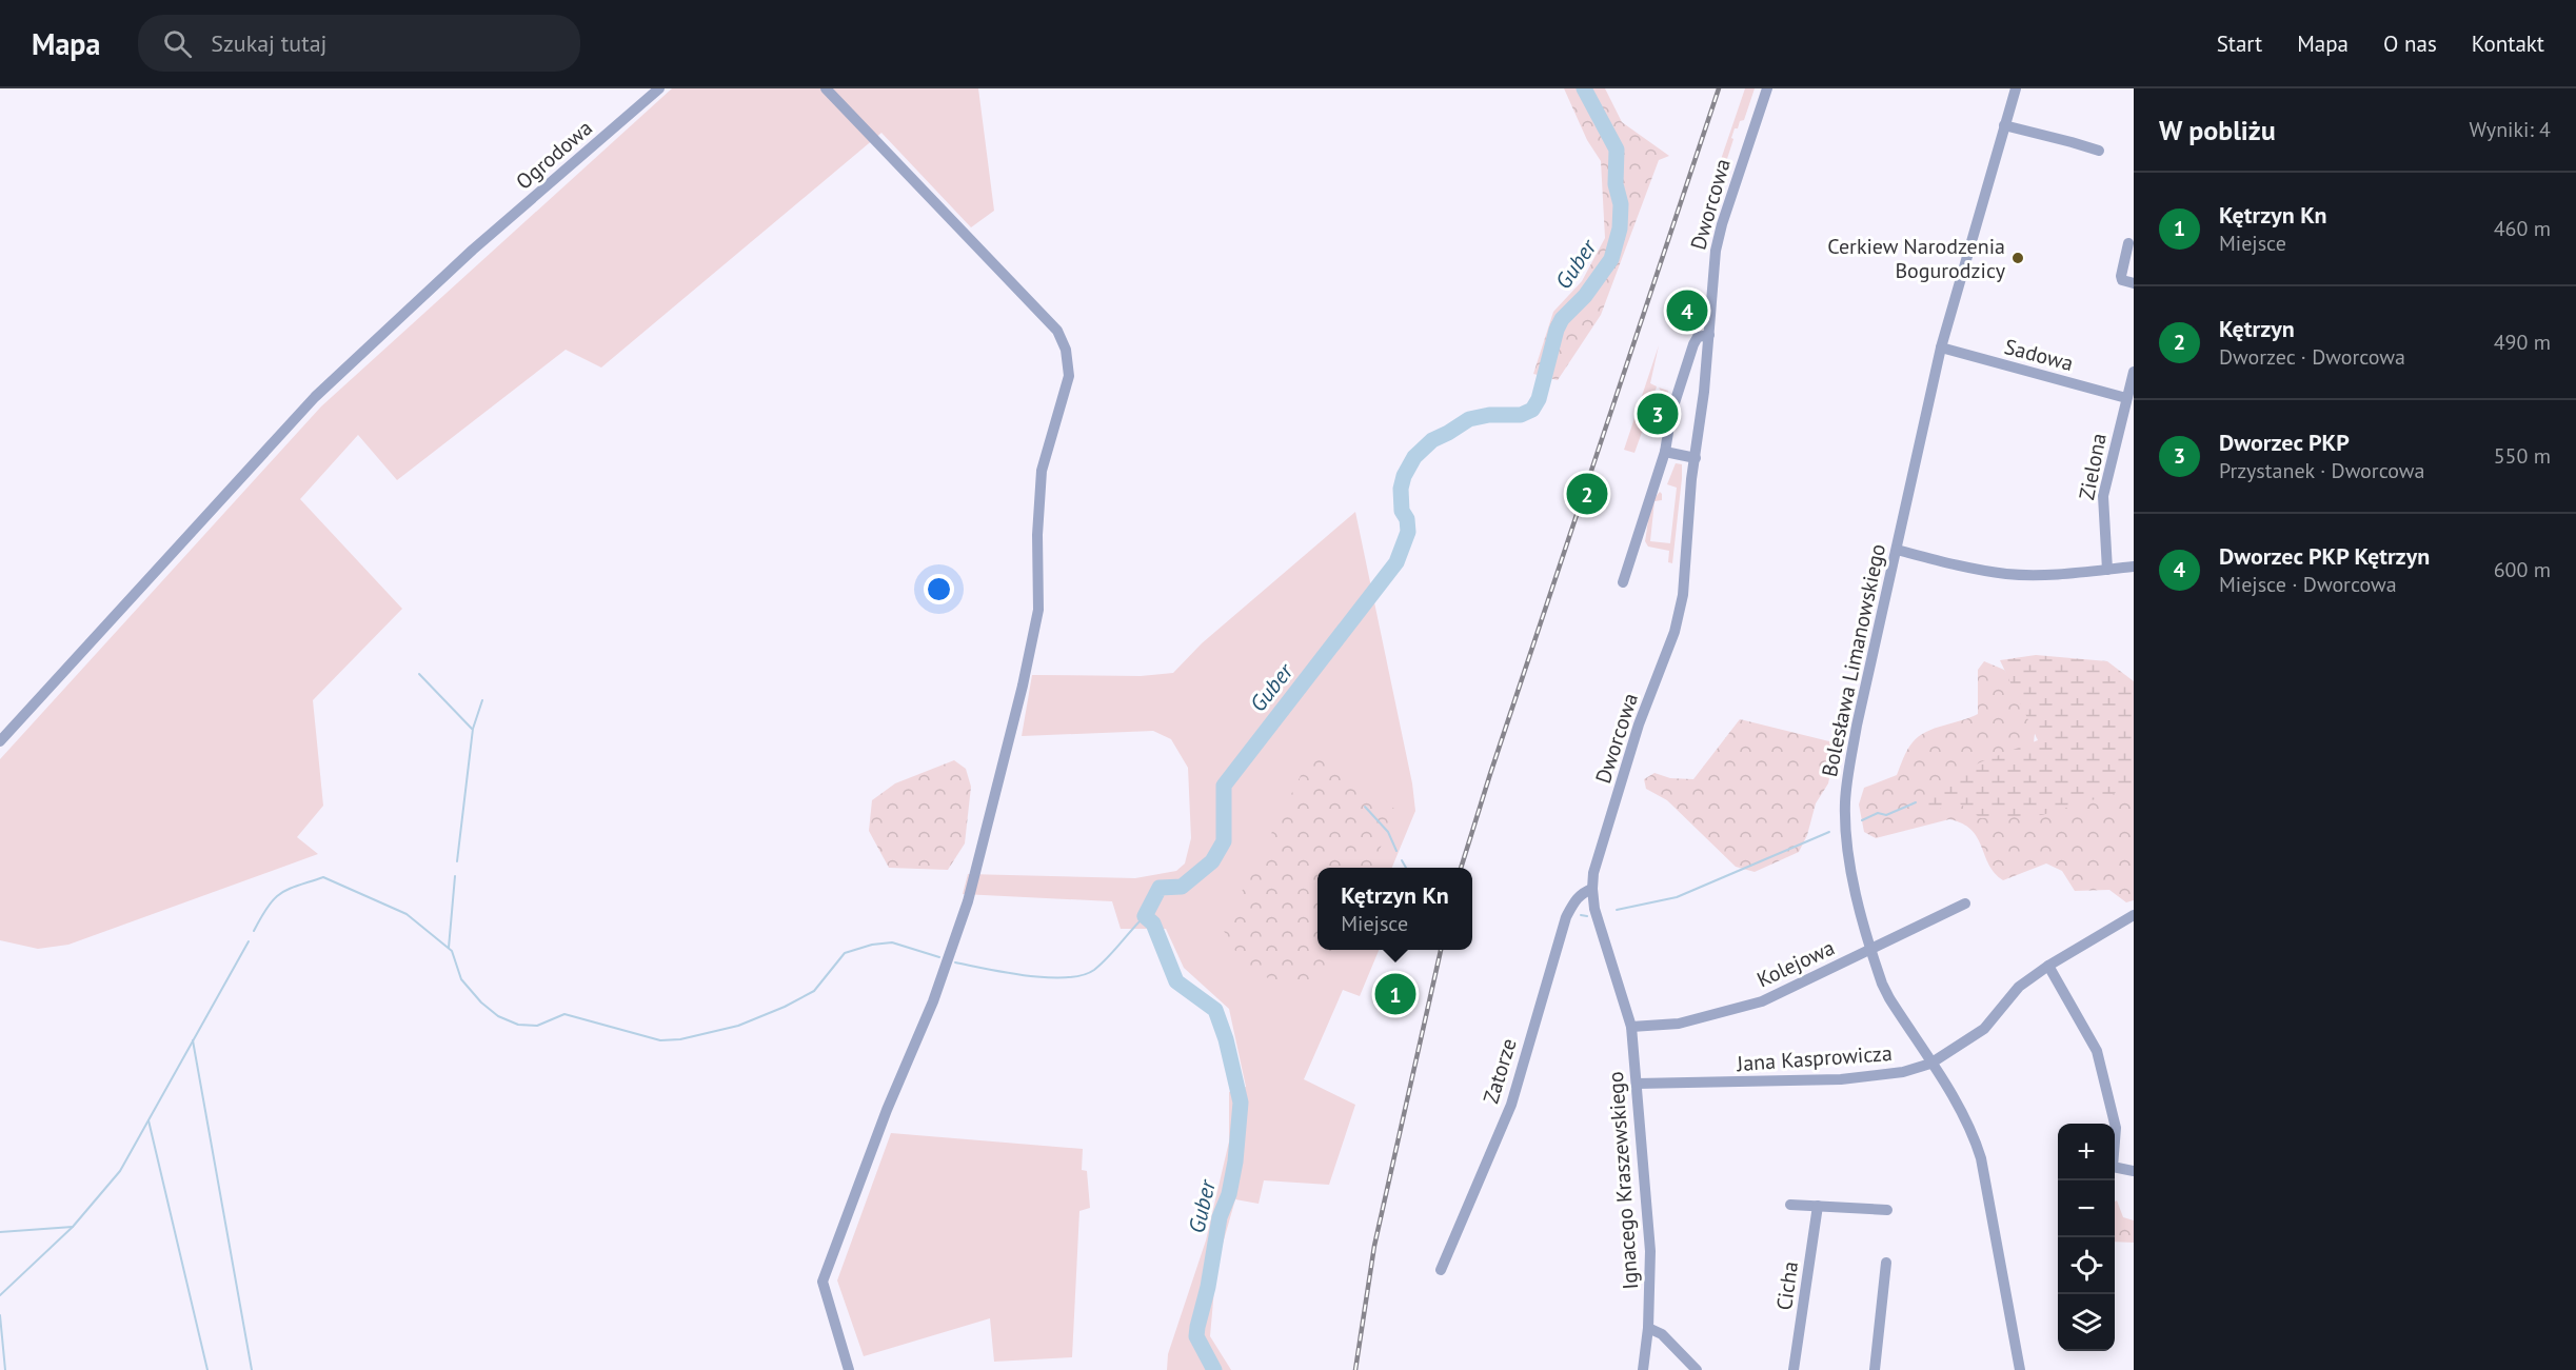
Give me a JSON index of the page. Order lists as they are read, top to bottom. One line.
{"streets":{"street":["Ogrodowa","Dworcowa","Sadowa","Zielona","Bolesława Limanowskiego","Kolejowa","Jana Kasprowicza","Zatorze","Ignacego Kraszewskiego","Cicha"]},"crossings":[["Dworcowa","Kolejowa"],["Dworcowa","Zatorze"],["Dworcowa","Ignacego Kraszewskiego"],["Sadowa","Zielona"],["Sadowa","Bolesława Limanowskiego"],["Bolesława Limanowskiego","Kolejowa"],["Bolesława Limanowskiego","Jana Kasprowicza"],["Kolejowa","Ignacego Kraszewskiego"],["Jana Kasprowicza","Ignacego Kraszewskiego"]],"water":["Guber"],"places":["Cerkiew Narodzenia Bogurodzicy"],"page":{"header":"Mapa","search":"Szukaj tutaj","nav":["Start","Mapa","O nas","Kontakt"],"heading":["W pobliżu","Wyniki: 4"],"list":[{"mark":"1","name":"Kętrzyn Kn","note":"Miejsce","value":"460 m"},{"mark":"2","name":"Kętrzyn","note":"Dworzec · Dworcowa","value":"490 m"},{"mark":"3","name":"Dworzec PKP","note":"Przystanek · Dworcowa","value":"550 m"},{"mark":"4","name":"Dworzec PKP Kętrzyn","note":"Miejsce · Dworcowa","value":"600 m"}],"pins":["4","3","2","1"],"popup":["Kętrzyn Kn","Miejsce"],"map_buttons":["+","−"]}}
